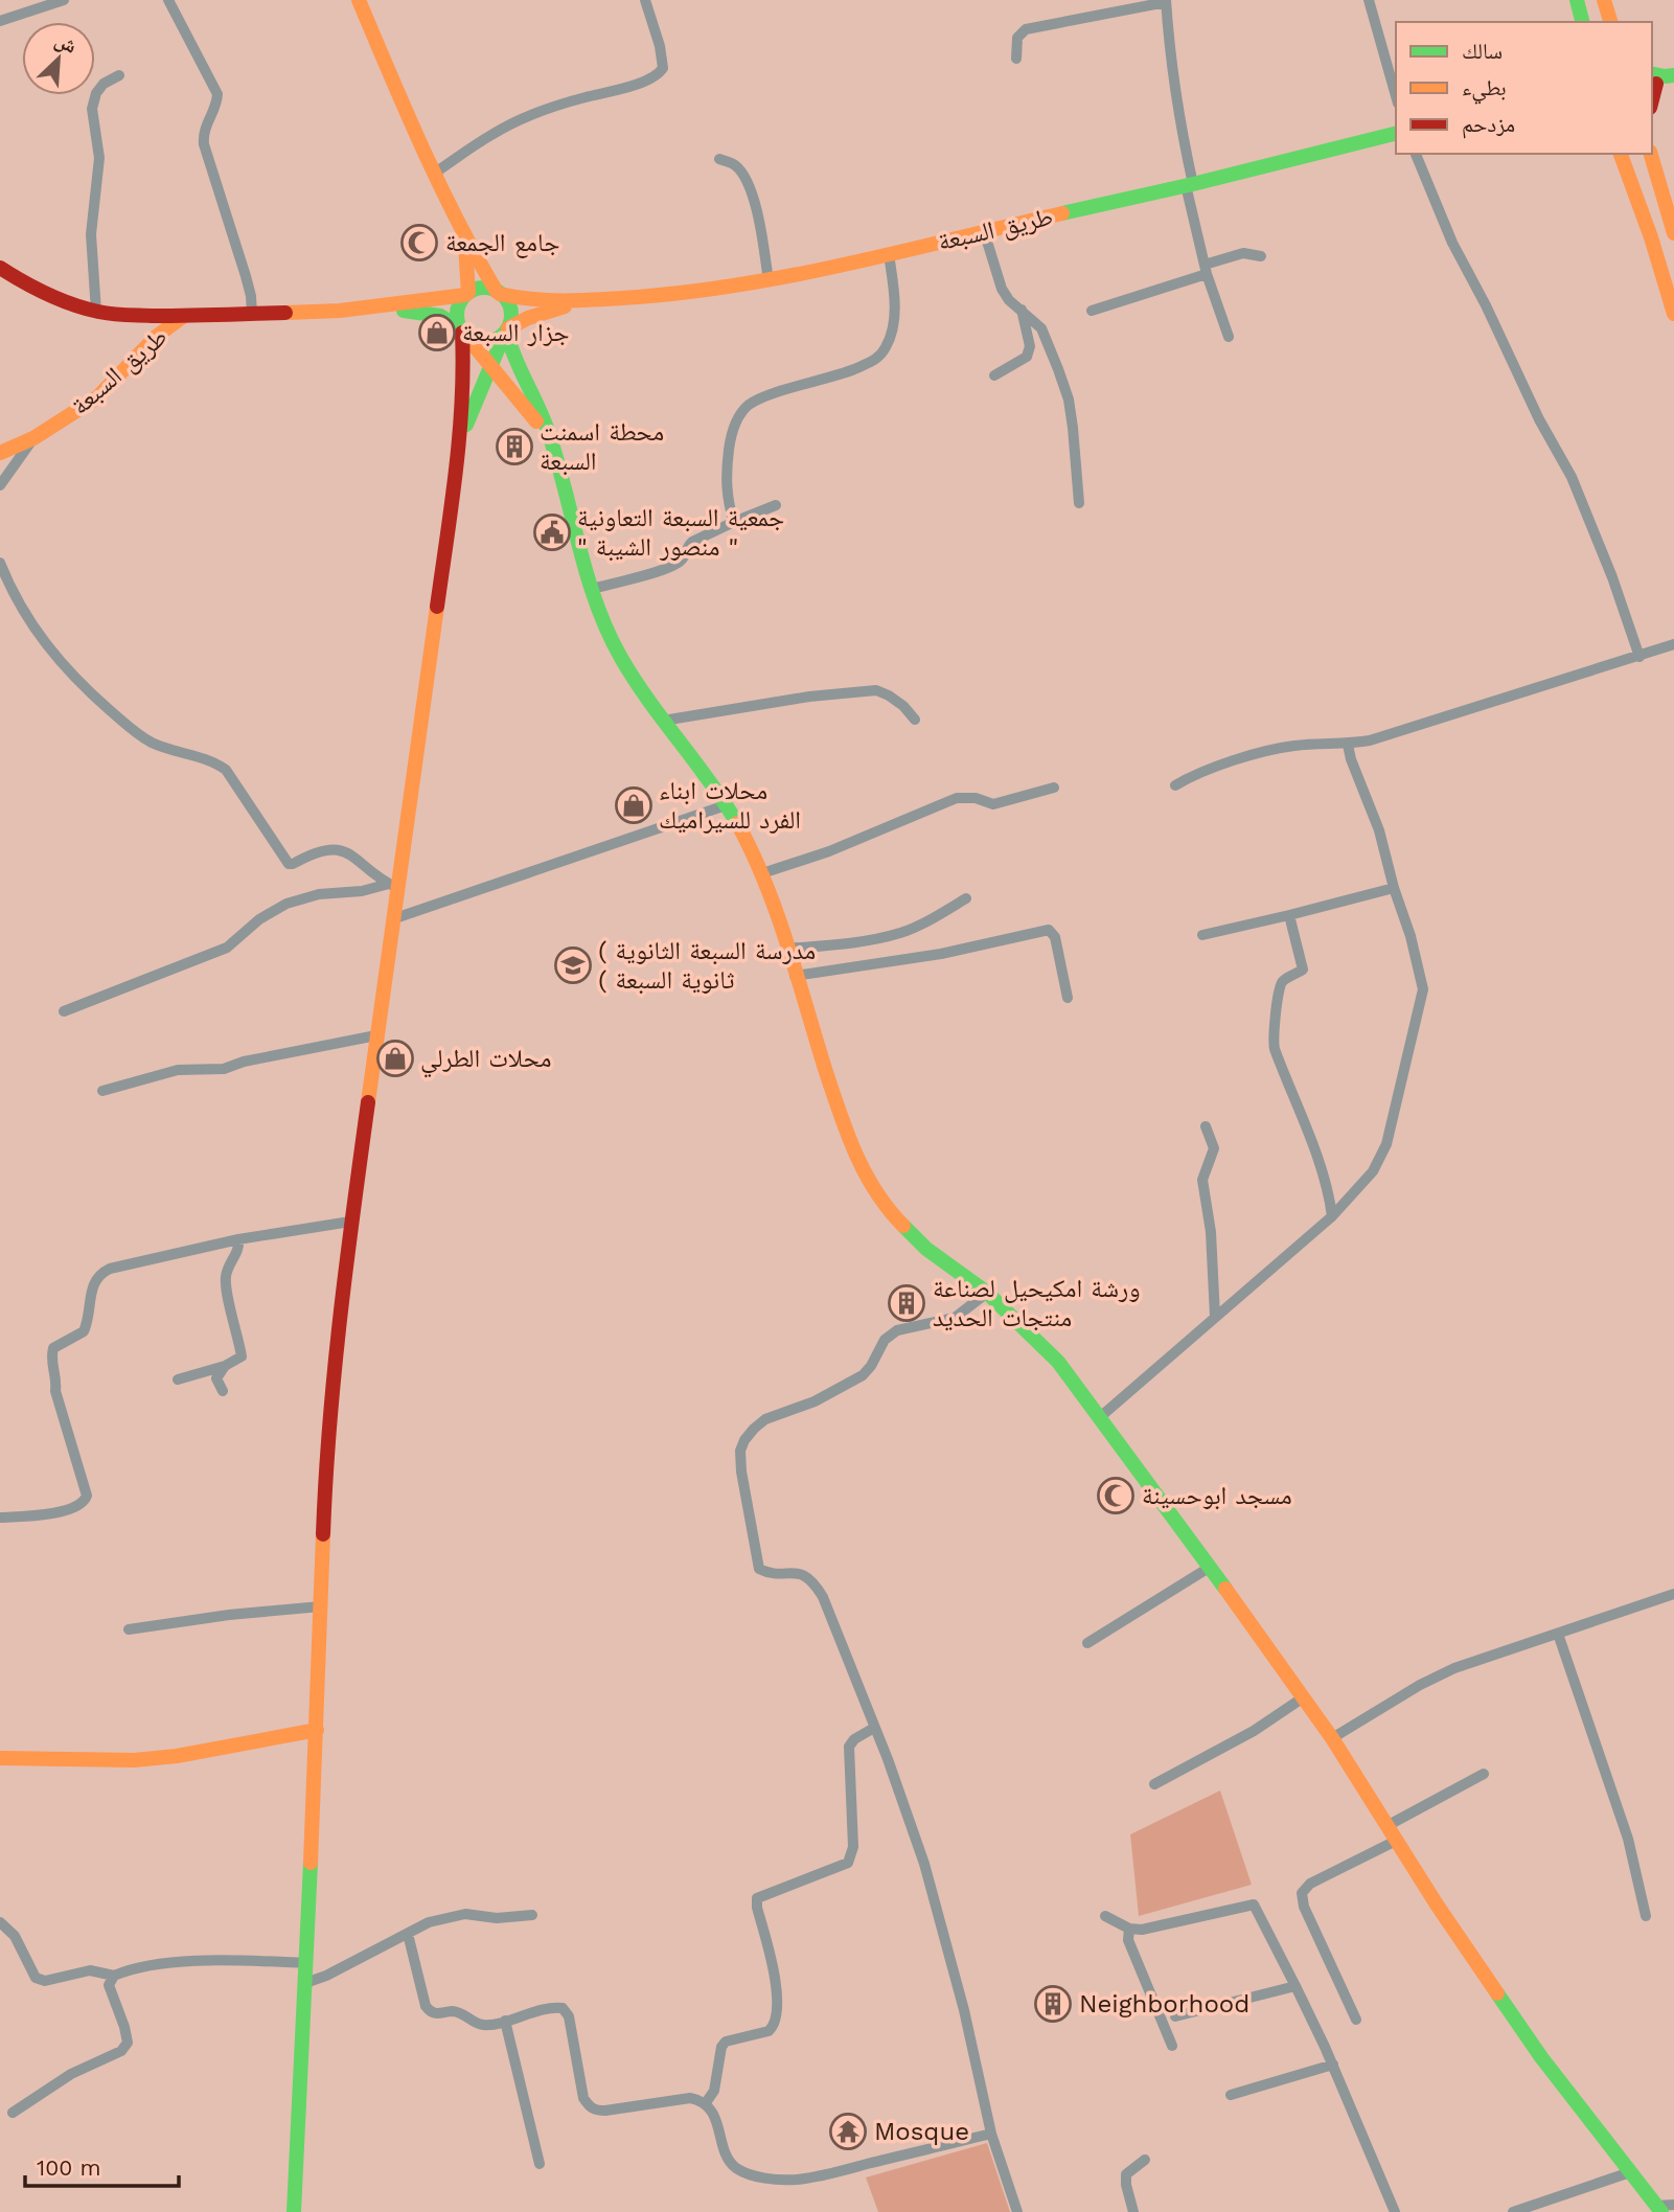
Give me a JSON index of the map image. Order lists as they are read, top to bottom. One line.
{"streets":{"main road":["طريق السبعة"]},"places":{"mosque":["جامع الجمعة","مسجد ابوحسينة"],"shop":["جزار السبعة","محلات ابناء الفرد للسيراميك","محلات الطرلي"],"building":["محطة اسمنت السبعة","ورشة امكيحيل لصناعة منتجات الحديد","Neighborhood"],"public building":["جمعية السبعة التعاونية \" منصور الشيبة \""],"school or university":["( مدرسة السبعة الثانوية ( ثانوية السبعة"],"temple":["Mosque"]},"legend":["سالك","بطيء","مزدحم"],"scale_bar":"100 m","north":"top right"}
